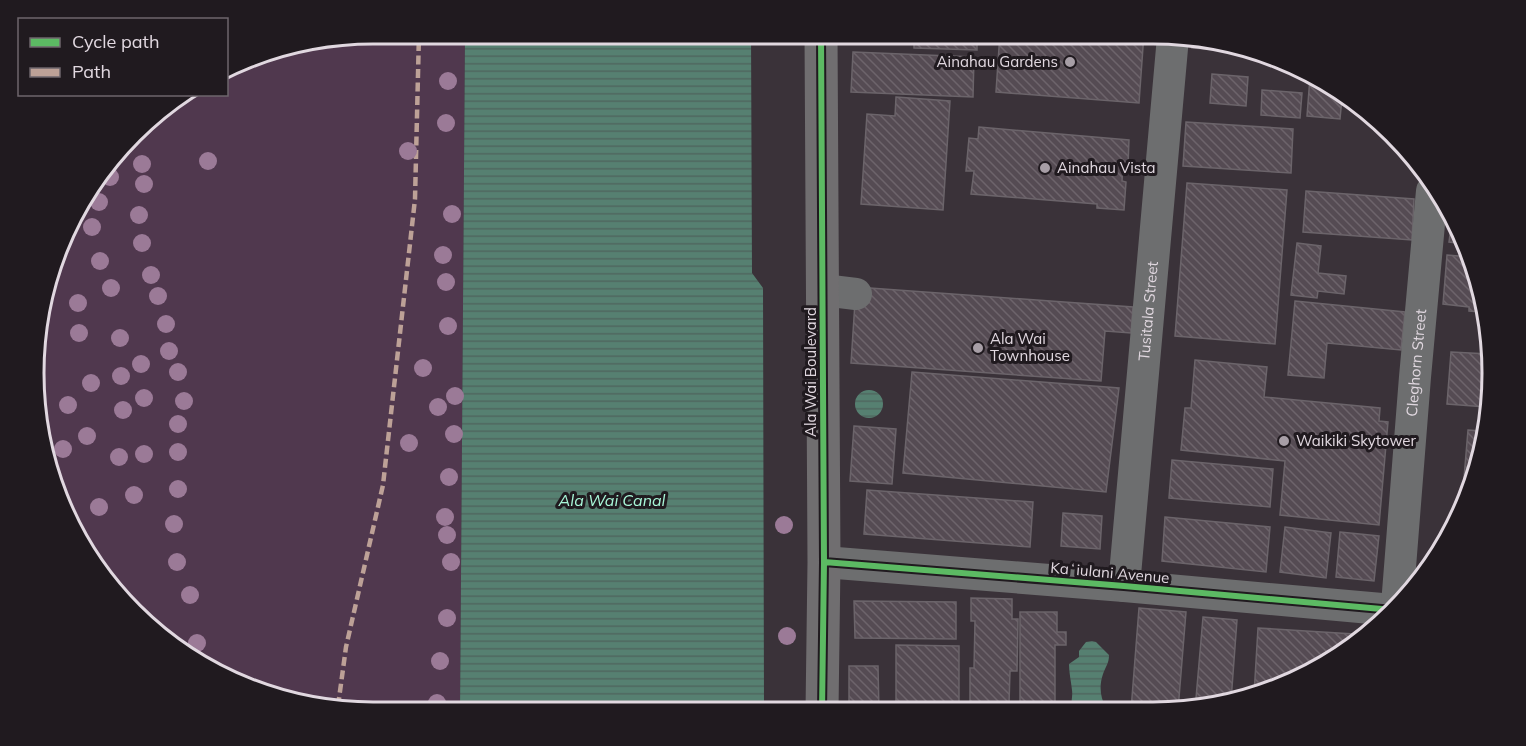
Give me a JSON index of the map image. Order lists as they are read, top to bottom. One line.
{"streets":{"main road":["Ala Wai Boulevard"],"street":["Tusitala Street","Cleghorn Street","Kaʻiulani Avenue"]},"crossings":[["Tusitala Street","Kaʻiulani Avenue"],["Ala Wai Boulevard","Kaʻiulani Avenue"]],"water":["Ala Wai Canal"],"places":["Ainahau Gardens","Ainahau Vista","Ala Wai Townhouse","Waikiki Skytower"],"legend":["Cycle path","Path"]}
